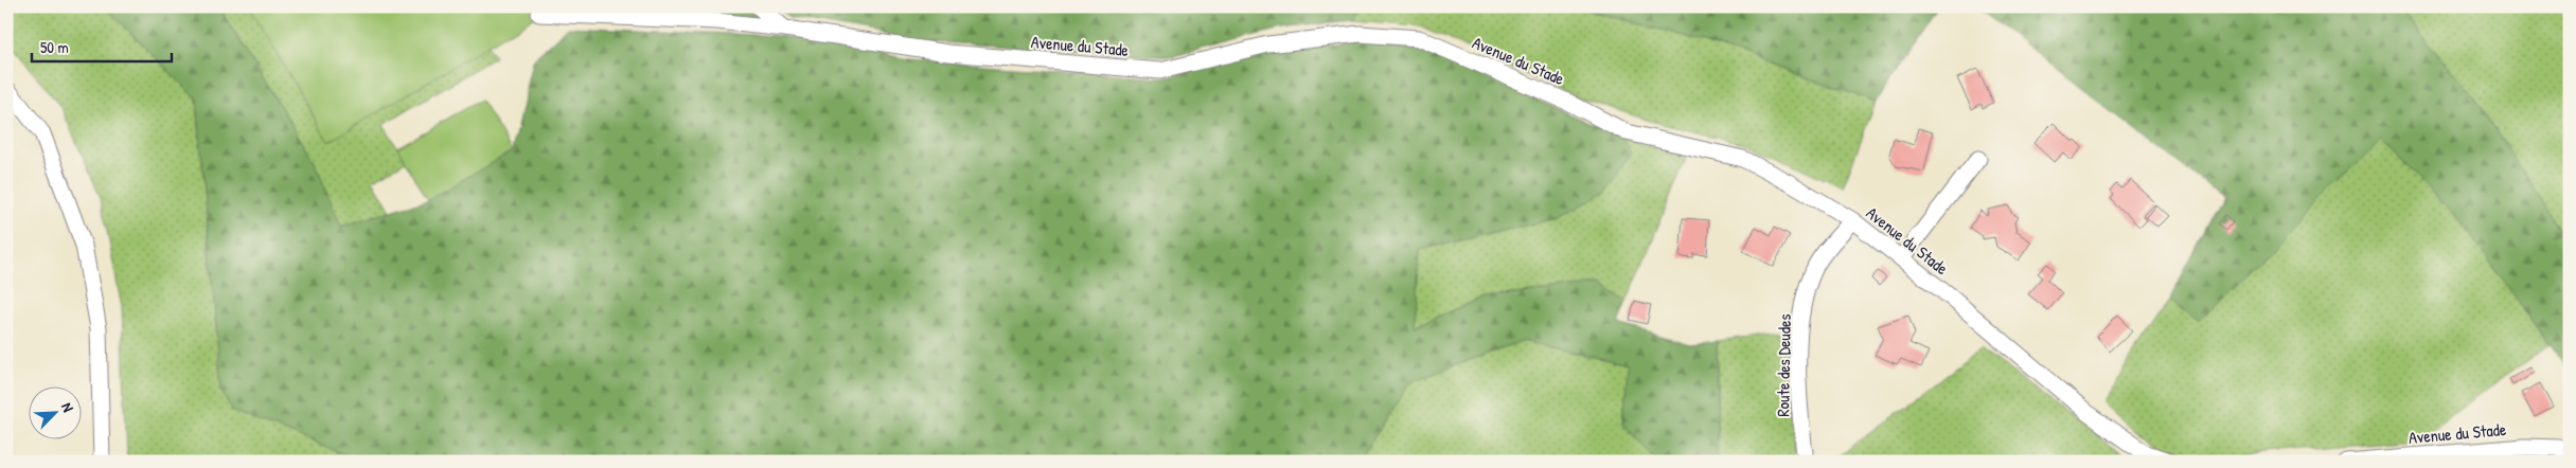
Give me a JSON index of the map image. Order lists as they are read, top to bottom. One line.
{"streets":{"street":["Avenue du Stade","Route des Deudes"]},"crossings":[["Avenue du Stade","Route des Deudes"]],"scale_bar":"50 m","north":"top right"}
